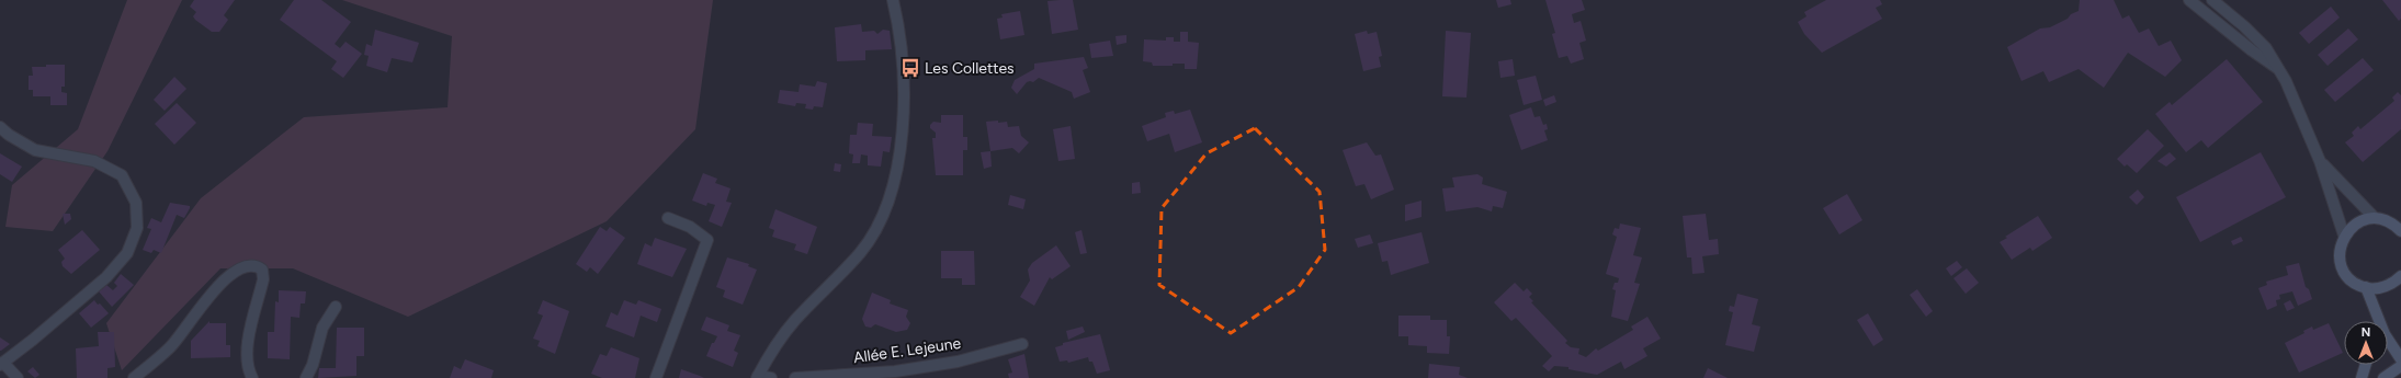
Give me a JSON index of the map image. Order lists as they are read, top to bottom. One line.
{"streets":{"street":["Allée E. Lejeune"]},"places":{"bus stop":["Les Collettes"]},"north":"top"}
